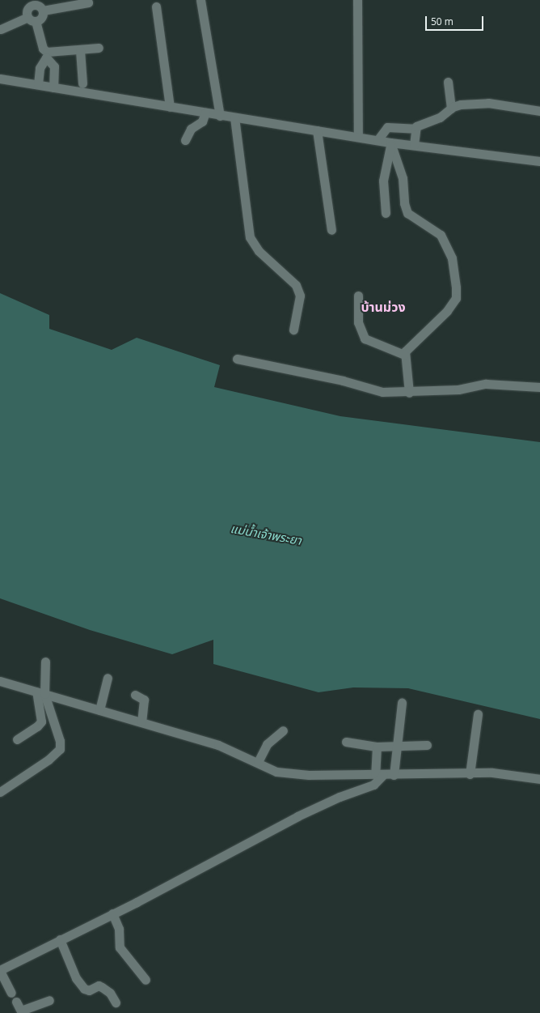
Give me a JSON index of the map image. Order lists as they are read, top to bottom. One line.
{"districts":["บ้านม่วง"],"water":["แม่น้ำเจ้าพระยา"],"scale_bar":"50 m"}
